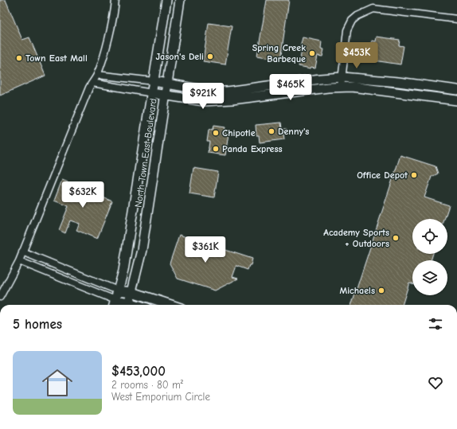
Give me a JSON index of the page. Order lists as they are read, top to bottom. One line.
{"streets":{"street":["North Town East Boulevard"]},"places":["Spring Creek Barbeque","Jason's Deli","Town East Mall","Denny's","Chipotle","Panda Express","Office Depot","Academy Sports + Outdoors","Michaels"],"page":{"price":["$453K","$465K","$921K","$632K","$361K"],"heading":"5 homes","list":[{"name":"$453,000","note":"2 rooms · 80 m² · West Emporium Circle"}]}}
